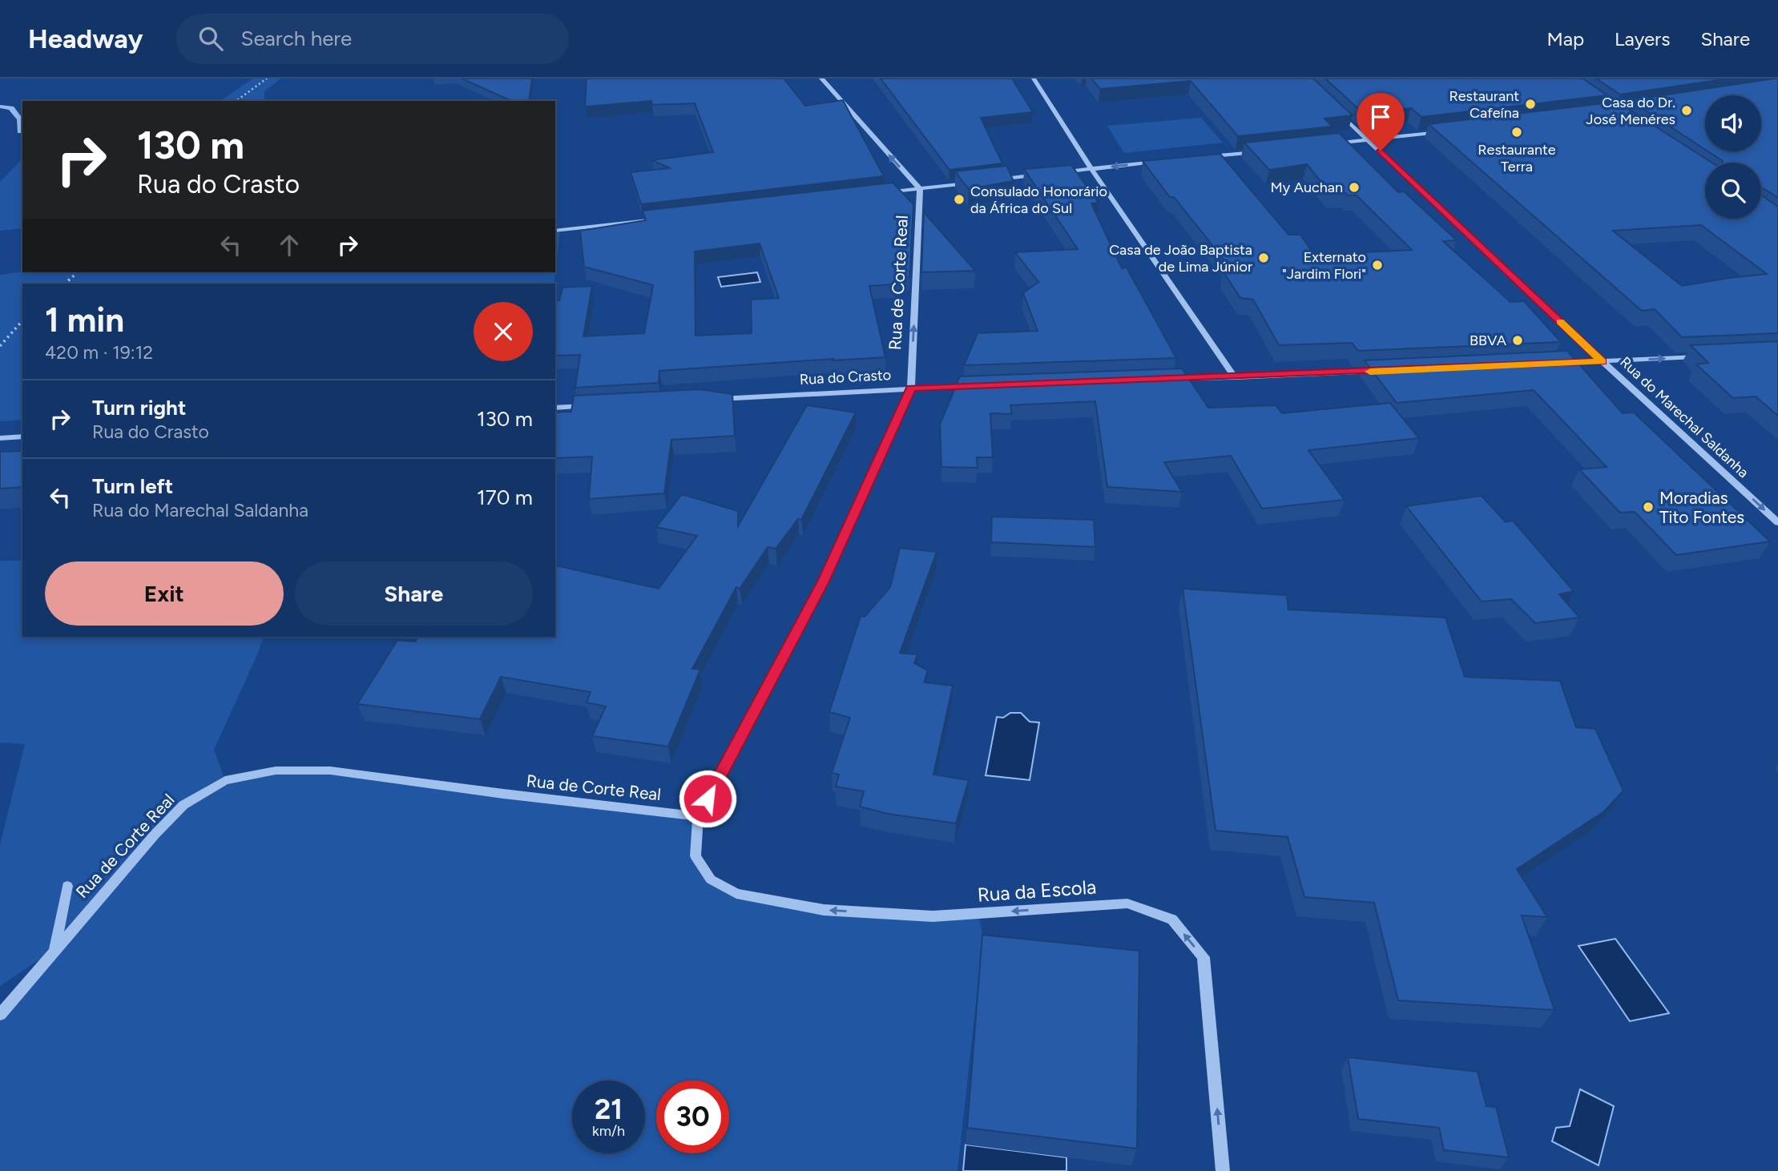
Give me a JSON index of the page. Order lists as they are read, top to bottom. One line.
{"streets":{"street":["Rua de Corte Real","Rua do Crasto","Rua do Marechal Saldanha","Rua da Escola"]},"crossings":[["Rua de Corte Real","Rua do Crasto"],["Rua de Corte Real","Rua da Escola"]],"one_way":["Rua do Marechal Saldanha"],"places":["Restaurant Cafeína","Casa do Dr. José Menéres","Restaurante Terra","My Auchan","Consulado Honorário da África do Sul","Casa de João Baptista de Lima Júnior","Externato \"Jardim Flori\"","BBVA","Moradias Tito Fontes"],"page":{"header":"Headway","search":"Search here","nav":["Map","Layers","Share"],"turn":["130 m","Rua do Crasto"],"heading":["1 min","420 m · 19:12"],"list":[{"name":"Turn right","note":"Rua do Crasto","value":"130 m"},{"name":"Turn left","note":"Rua do Marechal Saldanha","value":"170 m"}],"buttons":["Exit","Share"],"speed":"21 km/h","limit":"30"}}
